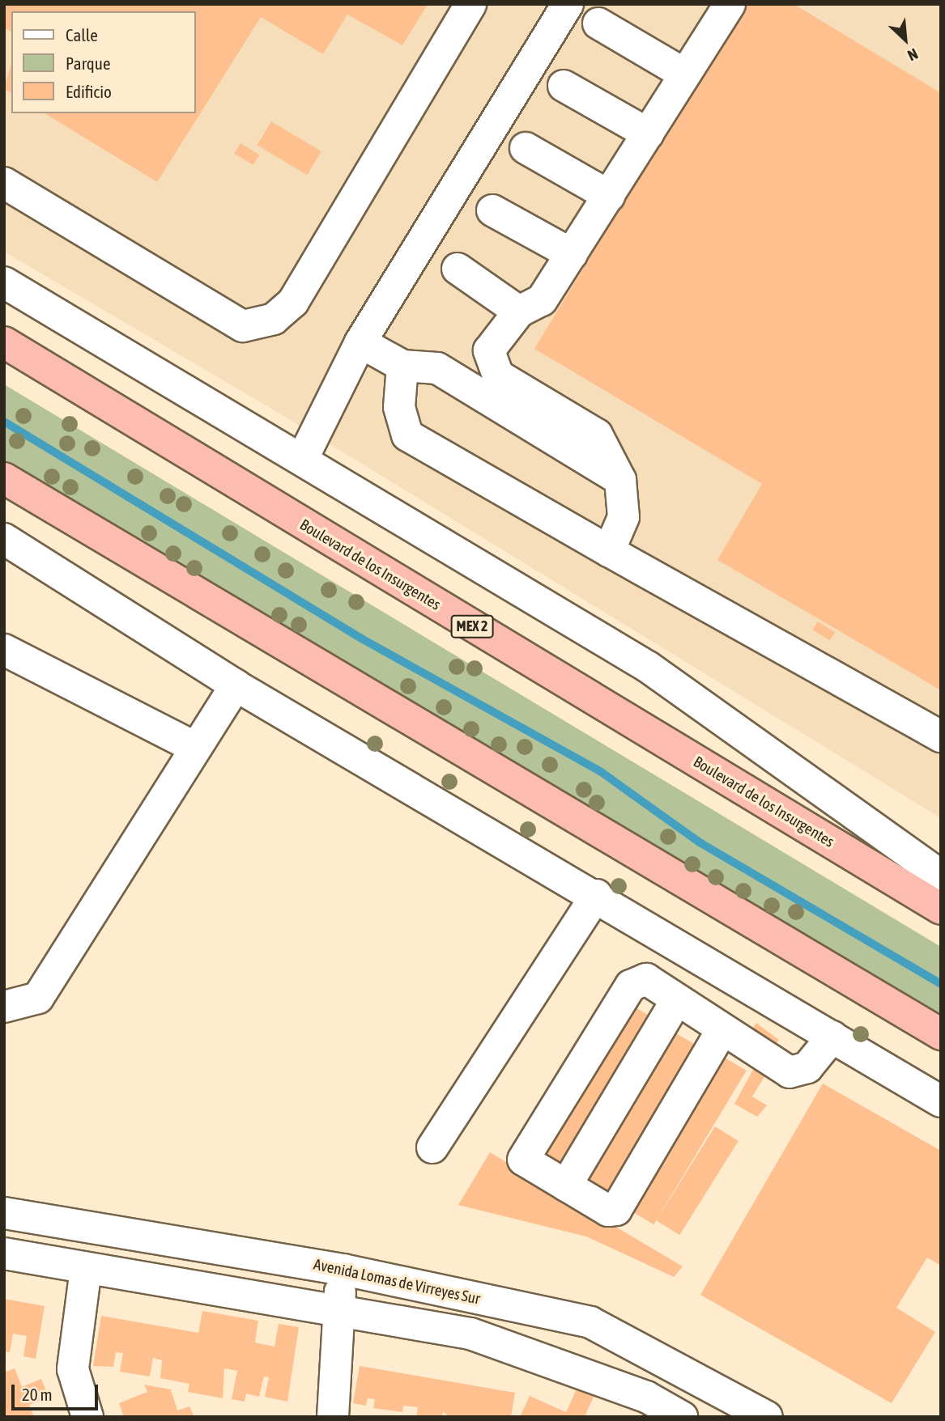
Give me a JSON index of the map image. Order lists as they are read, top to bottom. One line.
{"streets":{"highway":["Boulevard de los Insurgentes","MEX 2"],"street":["Avenida Lomas de Virreyes Sur"]},"legend":["Calle","Parque","Edificio"],"scale_bar":"20 m","north":"bottom right"}
